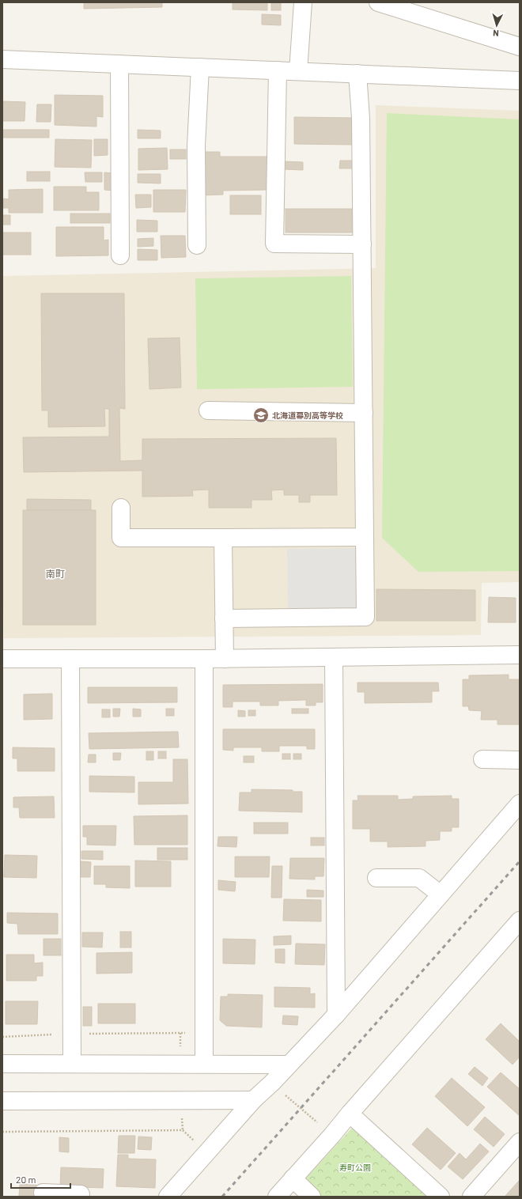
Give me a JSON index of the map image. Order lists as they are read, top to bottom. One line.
{"districts":["南町"],"parks":["寿町公園"],"places":{"school or university":["北海道幕別高等学校"]},"scale_bar":"20 m","north":"bottom"}
